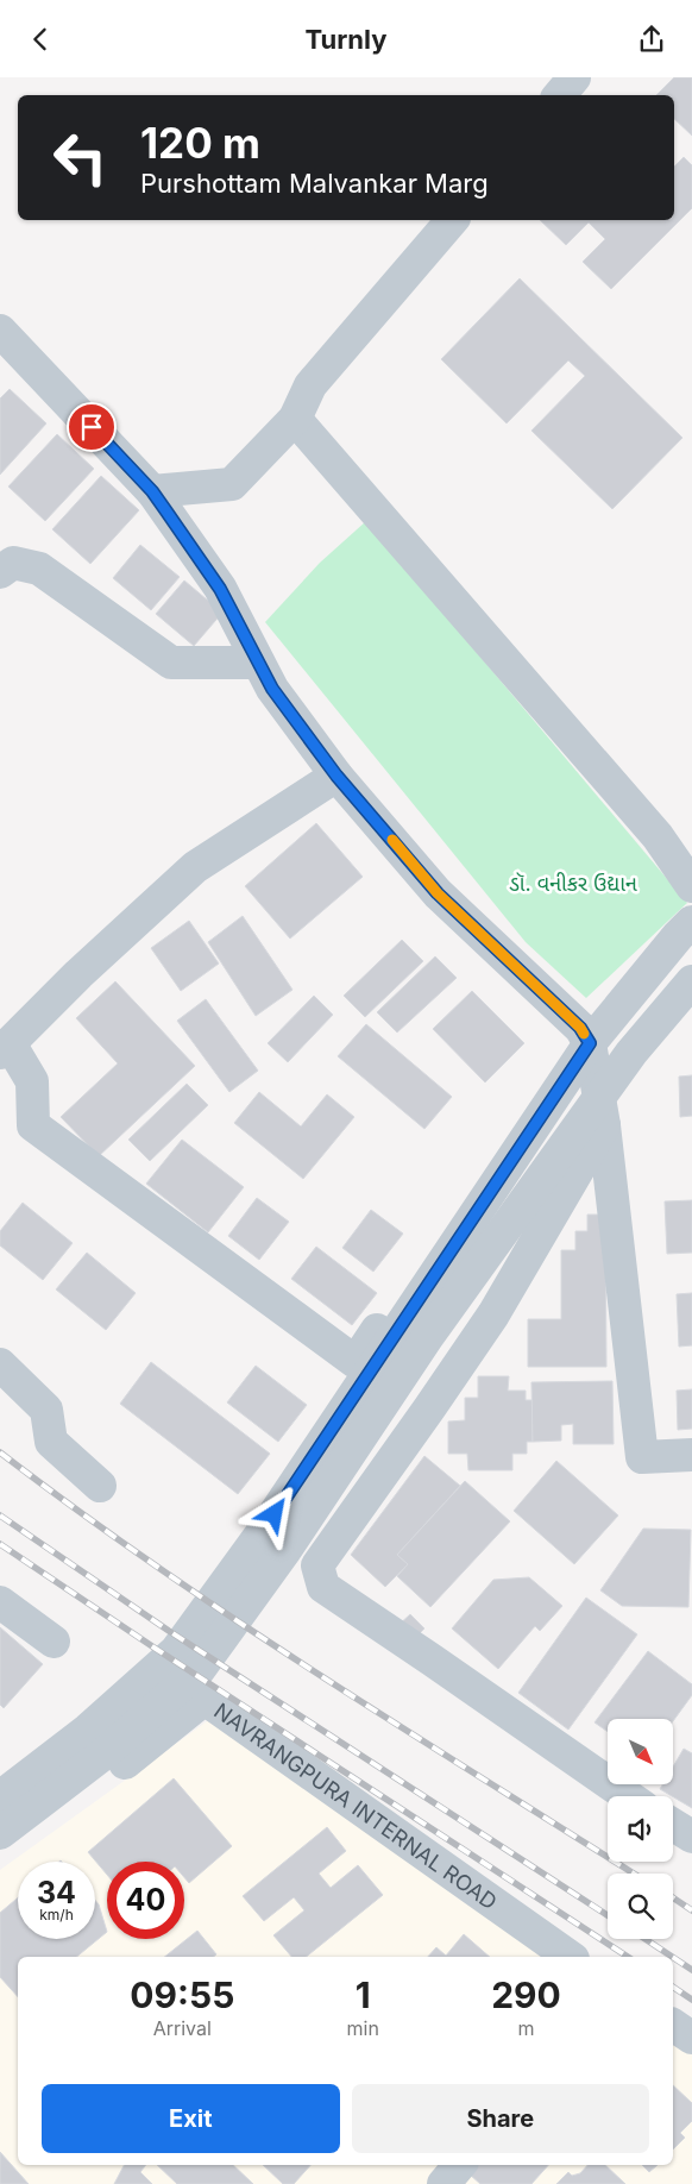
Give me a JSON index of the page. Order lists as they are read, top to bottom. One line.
{"streets":{"street":["NAVRANGPURA INTERNAL ROAD"]},"parks":["ડૉ. વનીકર ઉદ્યાન"],"north":"bottom right","page":{"header":"Turnly","turn":["120 m","Purshottam Malvankar Marg"],"speed":"34 km/h","limit":"40","eta":["09:55","Arrival","1","min","290","m"],"buttons":["Exit","Share"]}}
